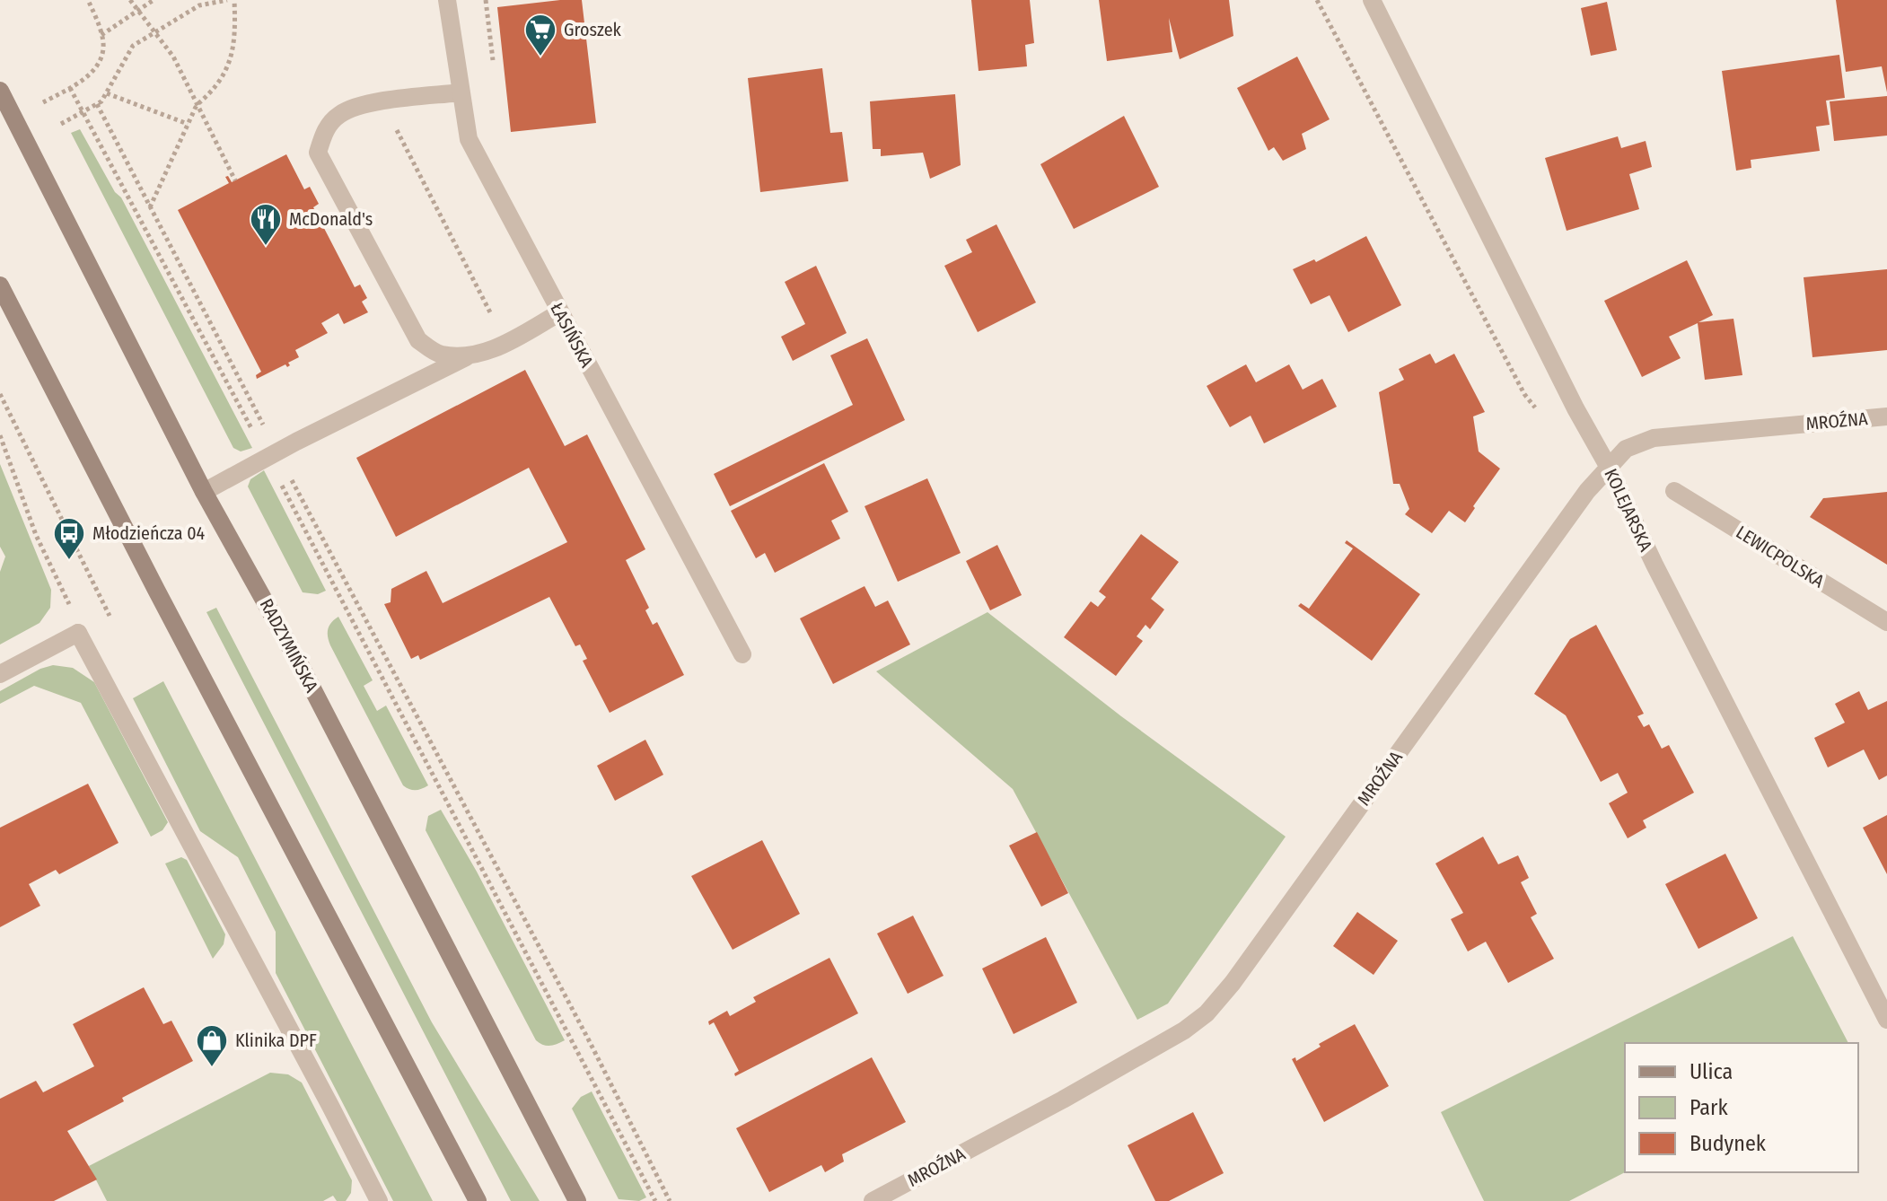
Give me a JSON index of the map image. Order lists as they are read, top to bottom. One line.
{"streets":{"main road":["RADZYMIŃSKA"],"street":["ŁASIŃSKA","MROŹNA","KOLEJARSKA","LEWICPOLSKA"]},"crossings":[["MROŹNA","KOLEJARSKA"]],"places":{"supermarket":["Groszek"],"restaurant":["McDonald's"],"bus stop":["Młodzieńcza 04"],"shop":["Klinika DPF"]},"legend":["Ulica","Park","Budynek"]}
